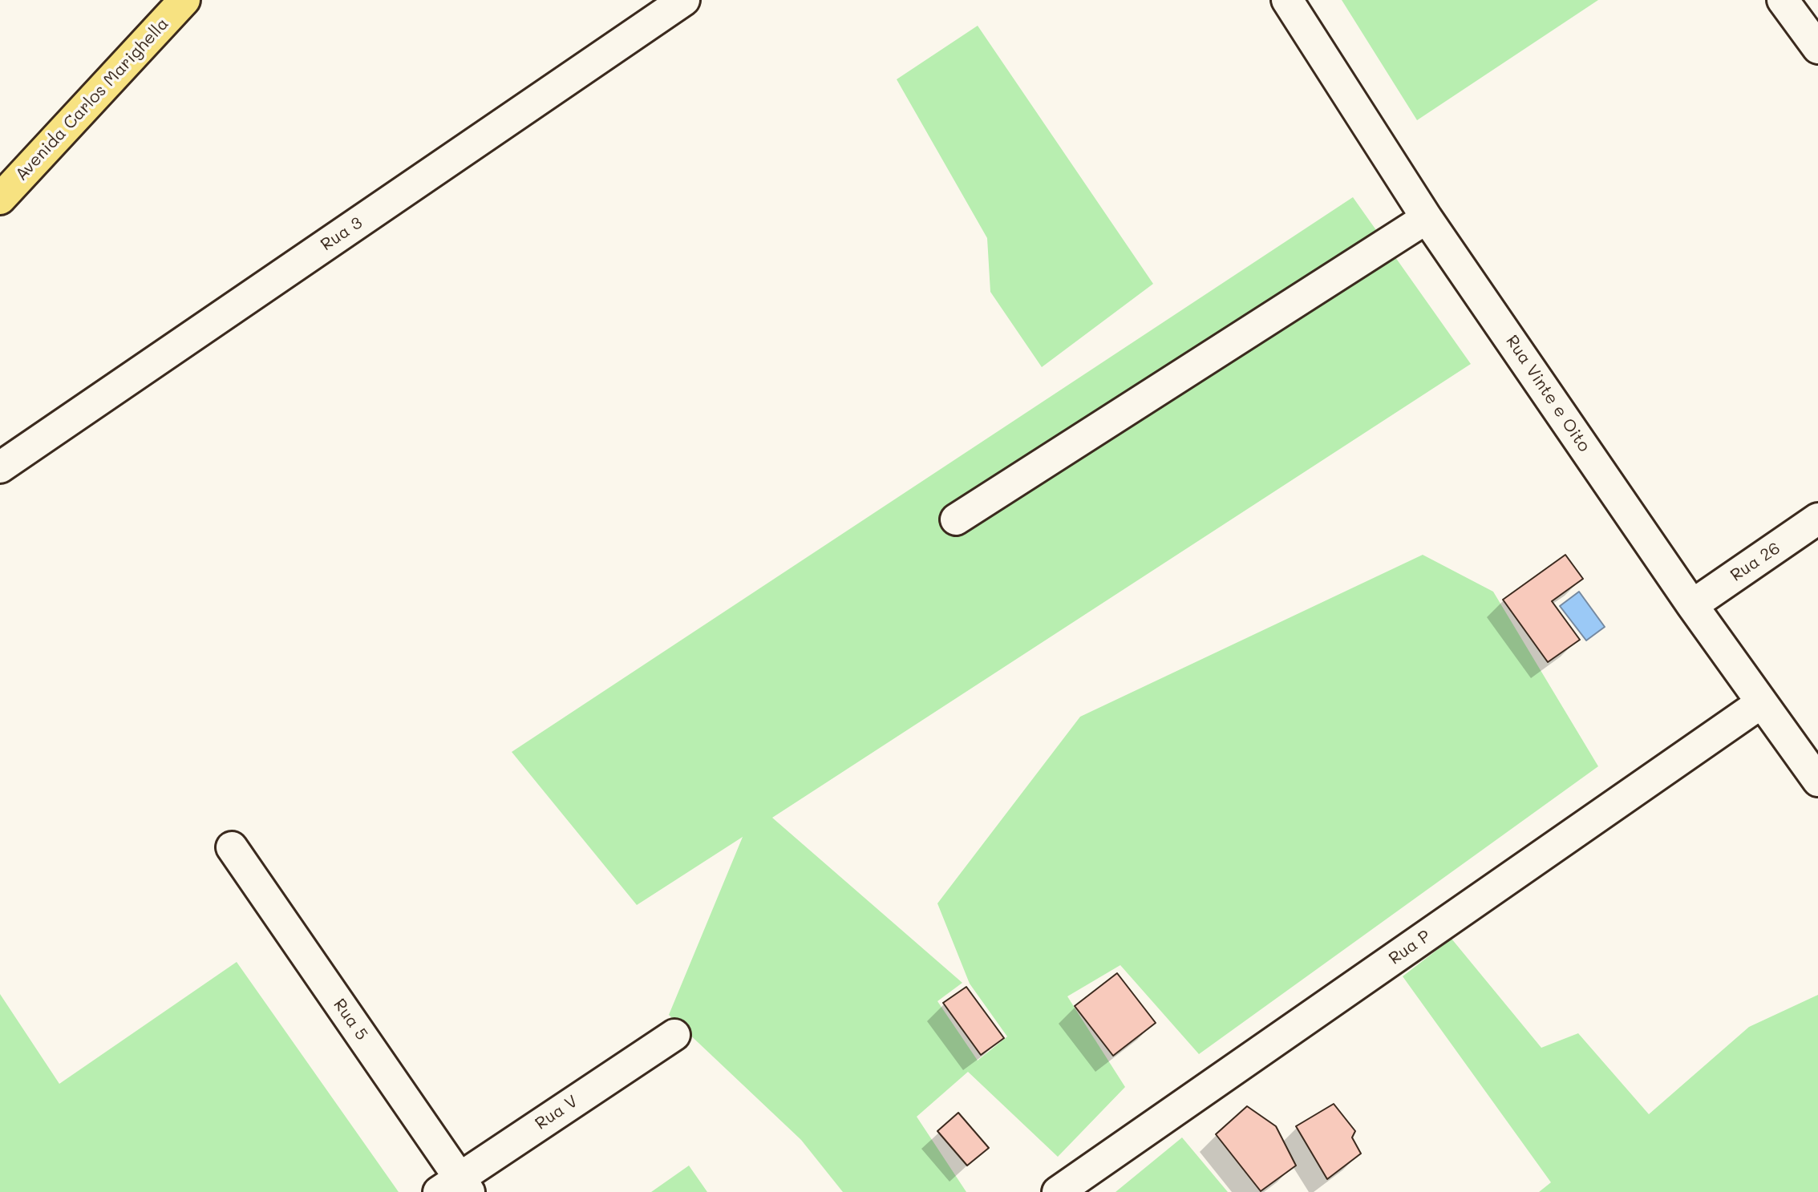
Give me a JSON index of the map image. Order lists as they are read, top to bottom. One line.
{"streets":{"main road":["Avenida Carlos Marighella"],"street":["Rua 3","Rua Vinte e Oito","Rua 26","Rua P","Rua 5","Rua V"]},"crossings":[["Rua Vinte e Oito","Rua 26"],["Rua Vinte e Oito","Rua P"],["Rua 5","Rua V"]]}
